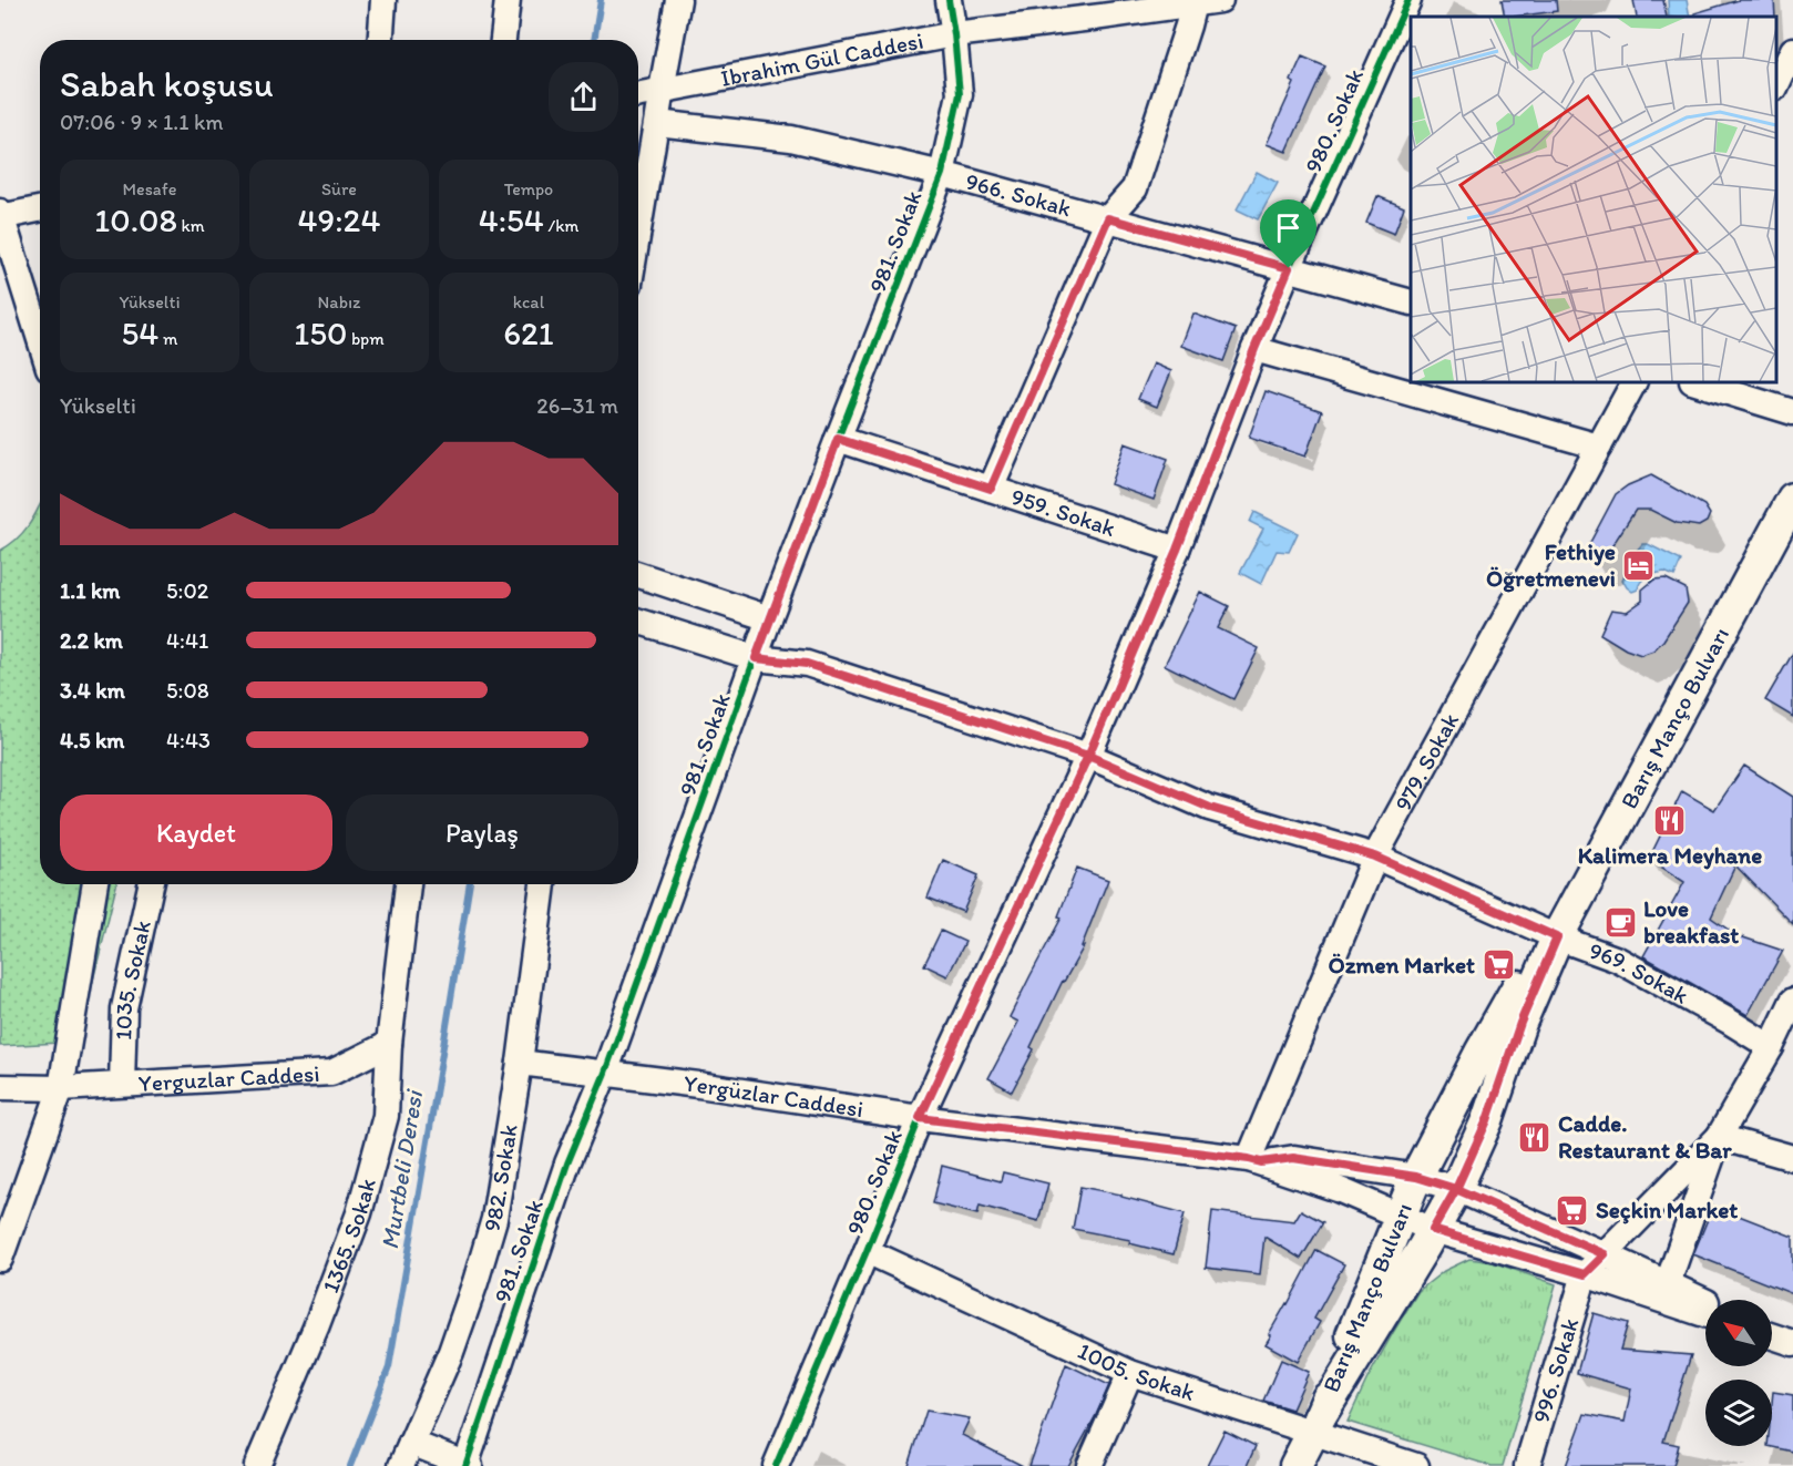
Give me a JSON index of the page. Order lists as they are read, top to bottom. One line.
{"streets":{"main road":["Barış Manço Bulvarı"],"street":["İbrahim Gül Caddesi","980. Sokak","966. Sokak","981. Sokak","959. Sokak","979. Sokak","969. Sokak","1035. Sokak","Yerguzlar Caddesi","Yergüzlar Caddesi","982. Sokak","1365. Sokak","1005. Sokak","996. Sokak"]},"crossings":[["İbrahim Gül Caddesi","981. Sokak"],["980. Sokak","966. Sokak"],["980. Sokak","959. Sokak"],["980. Sokak","969. Sokak"],["980. Sokak","Yergüzlar Caddesi"],["980. Sokak","1005. Sokak"],["966. Sokak","981. Sokak"],["981. Sokak","959. Sokak"],["981. Sokak","969. Sokak"],["981. Sokak","Yergüzlar Caddesi"],["Barış Manço Bulvarı","969. Sokak"],["Barış Manço Bulvarı","Yergüzlar Caddesi"],["Barış Manço Bulvarı","1005. Sokak"],["979. Sokak","969. Sokak"],["979. Sokak","Yergüzlar Caddesi"],["1035. Sokak","Yerguzlar Caddesi"],["Yerguzlar Caddesi","1365. Sokak"],["Yergüzlar Caddesi","982. Sokak"],["Yergüzlar Caddesi","996. Sokak"]],"water":["Murtbeli Deresi"],"places":{"hotel":["Fethiye Öğretmenevi"],"restaurant":["Kalimera Meyhane","Cadde. Restaurant & Bar"],"cafe":["Love breakfast"],"supermarket":["Özmen Market","Seçkin Market"]},"north":"top left","page":{"heading":["Sabah koşusu","07:06 · 9 × 1.1 km"],"stats":[["Mesafe","10.08 km"],["Süre","49:24"],["Tempo","4:54 /km"],["Yükselti","54 m"],["Nabız","150 bpm"],["kcal","621"]],"chart":["Yükselti","26–31 m"],"list":[{"name":"1.1 km","note":"5:02"},{"name":"2.2 km","note":"4:41"},{"name":"3.4 km","note":"5:08"},{"name":"4.5 km","note":"4:43"}],"buttons":["Kaydet","Paylaş"]}}
